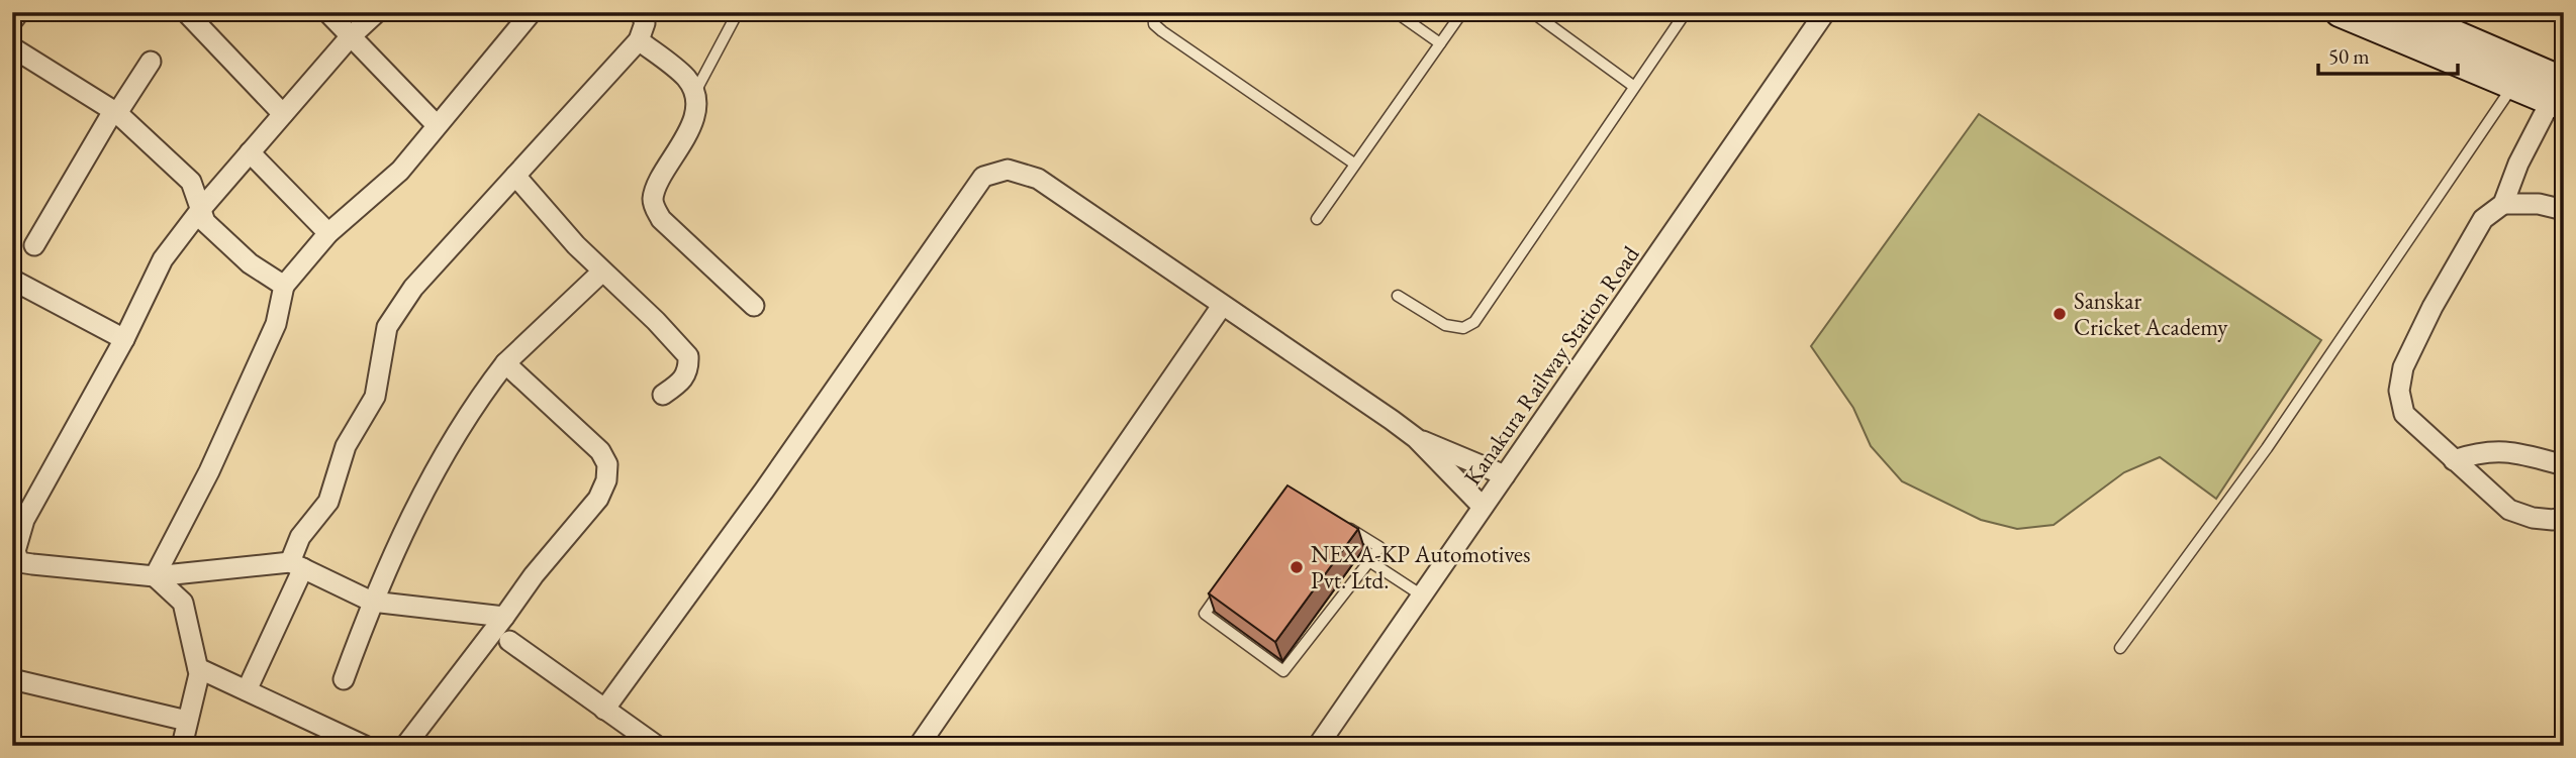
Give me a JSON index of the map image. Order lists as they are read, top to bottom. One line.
{"streets":{"street":["Kanakura Railway Station Road"]},"places":["Sanskar Cricket Academy","NEXA-KP Automotives Pvt. Ltd."],"scale_bar":"50 m"}
